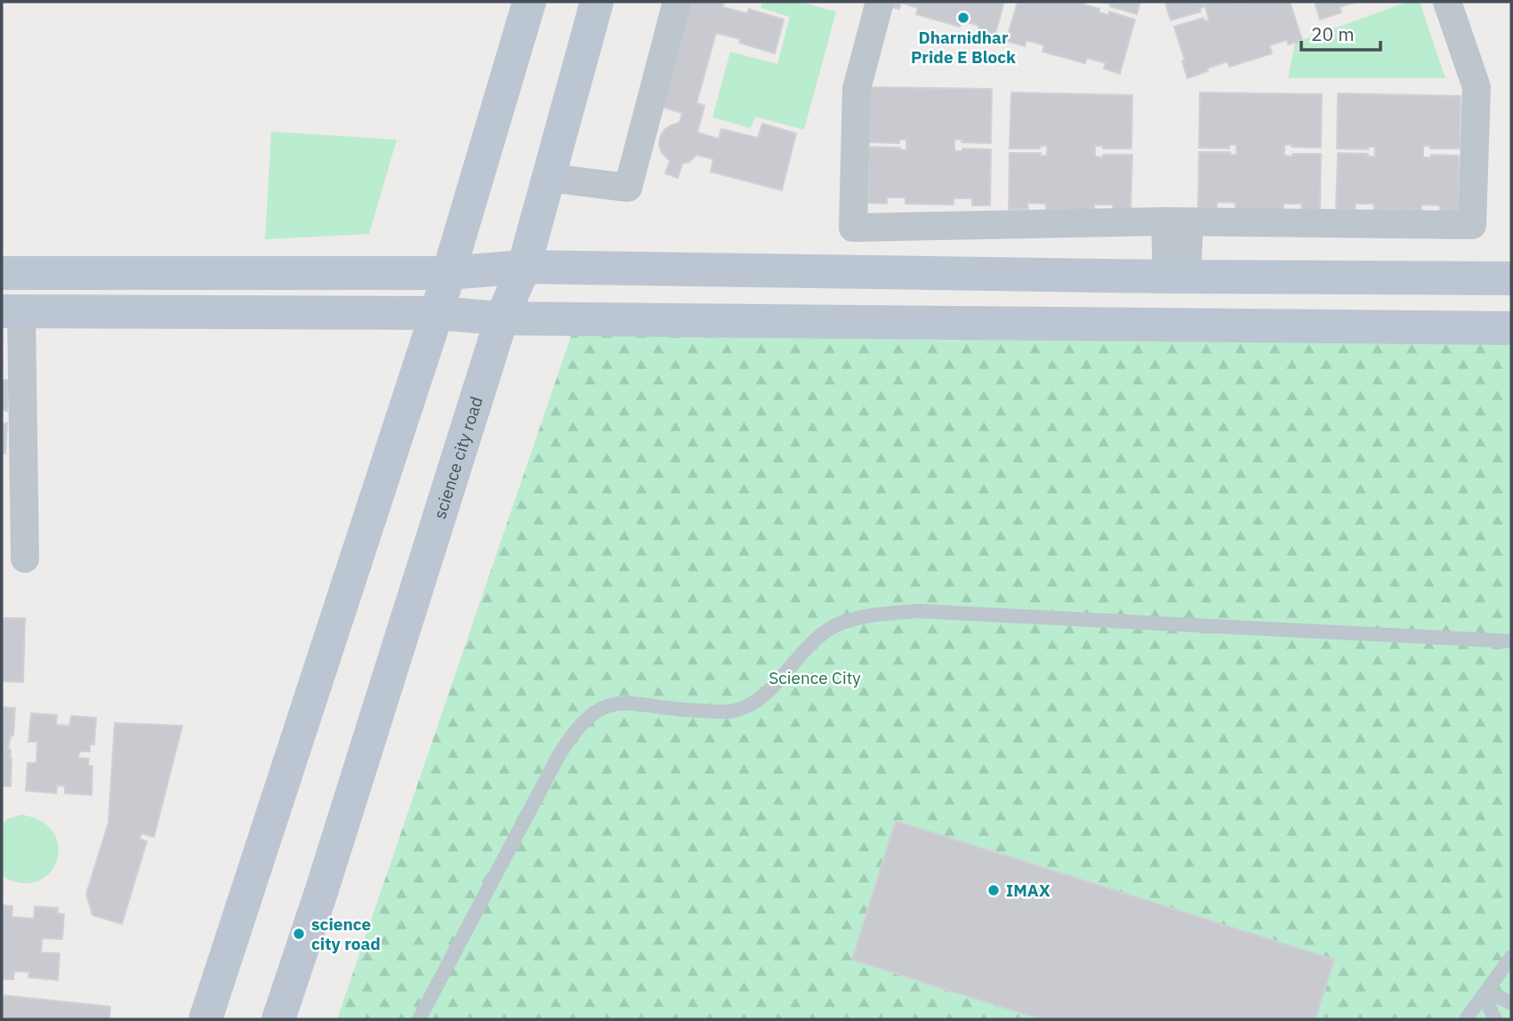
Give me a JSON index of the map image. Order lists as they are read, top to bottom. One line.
{"streets":{"street":["science city road"]},"parks":["Science City"],"places":["Dharnidhar Pride E Block","IMAX","science city road"],"scale_bar":"20 m"}
